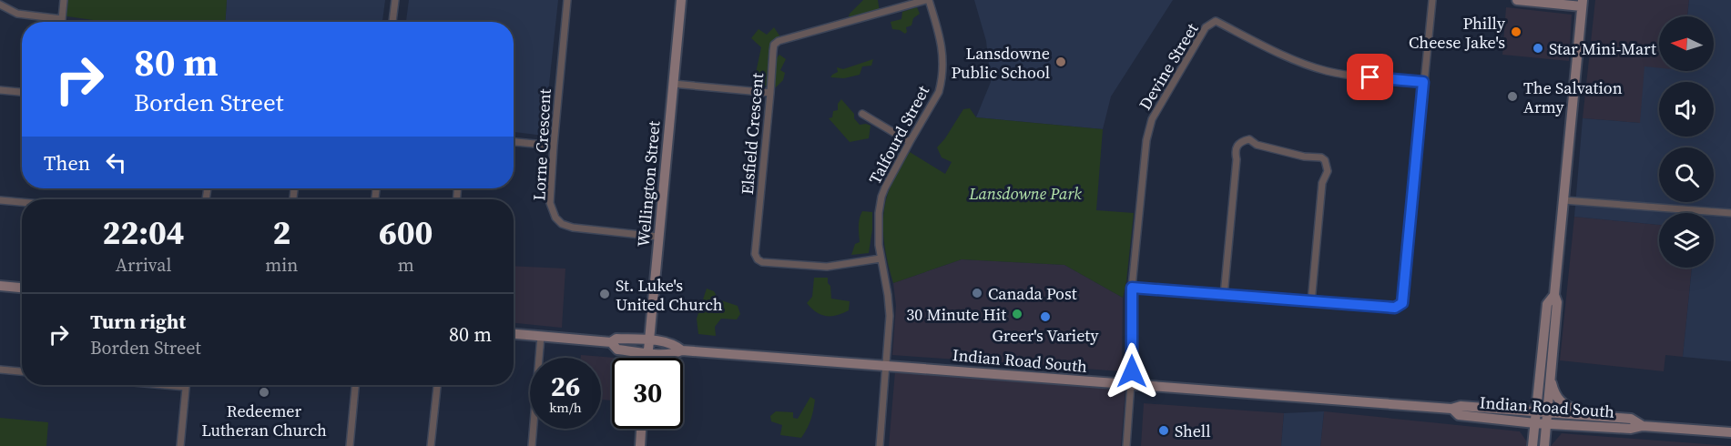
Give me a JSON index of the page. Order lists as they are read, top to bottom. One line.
{"streets":{"main road":["Wellington Street","Indian Road South"],"street":["Devine Street","Elsfield Crescent","Talfourd Street","Lorne Crescent"]},"crossings":[["Devine Street","Indian Road South"],["Elsfield Crescent","Talfourd Street"],["Talfourd Street","Indian Road South"],["Lorne Crescent","Wellington Street"],["Wellington Street","Indian Road South"]],"parks":["Lansdowne Park"],"places":["Philly Cheese Jake's","Star Mini-Mart","Lansdowne Public School","The Salvation Army","Canada Post","St. Luke's United Church","30 Minute Hit","Greer's Variety","Redeemer Lutheran Church","Shell"],"north":"left","page":{"turn":["80 m","Borden Street"],"then":"Then","eta":["22:04","Arrival","2","min","600","m"],"list":[{"name":"Turn right","note":"Borden Street","value":"80 m"}],"speed":"26 km/h","limit":"30"}}
